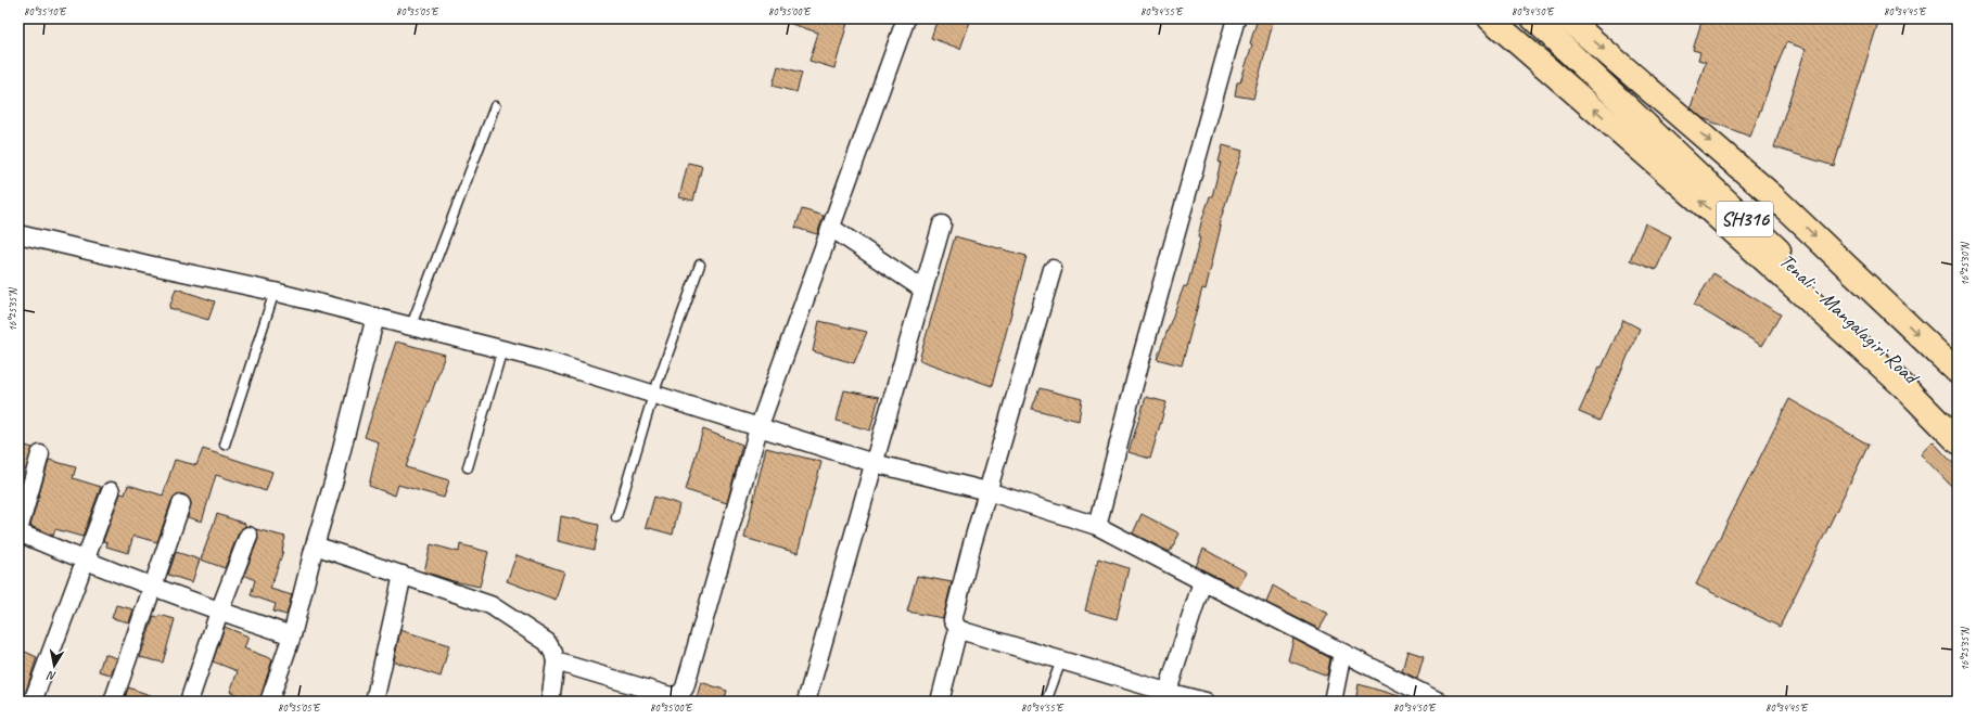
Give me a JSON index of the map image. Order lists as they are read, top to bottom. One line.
{"streets":{"main road":["SH316","Tenali - Mangalagiri Road"]},"north":"bottom","coordinates":["80°35'10\"E","80°35'05\"E","80°35'00\"E","80°34'55\"E","80°34'50\"E","80°34'45\"E","16°25'30\"N","16°25'35\"N"]}
